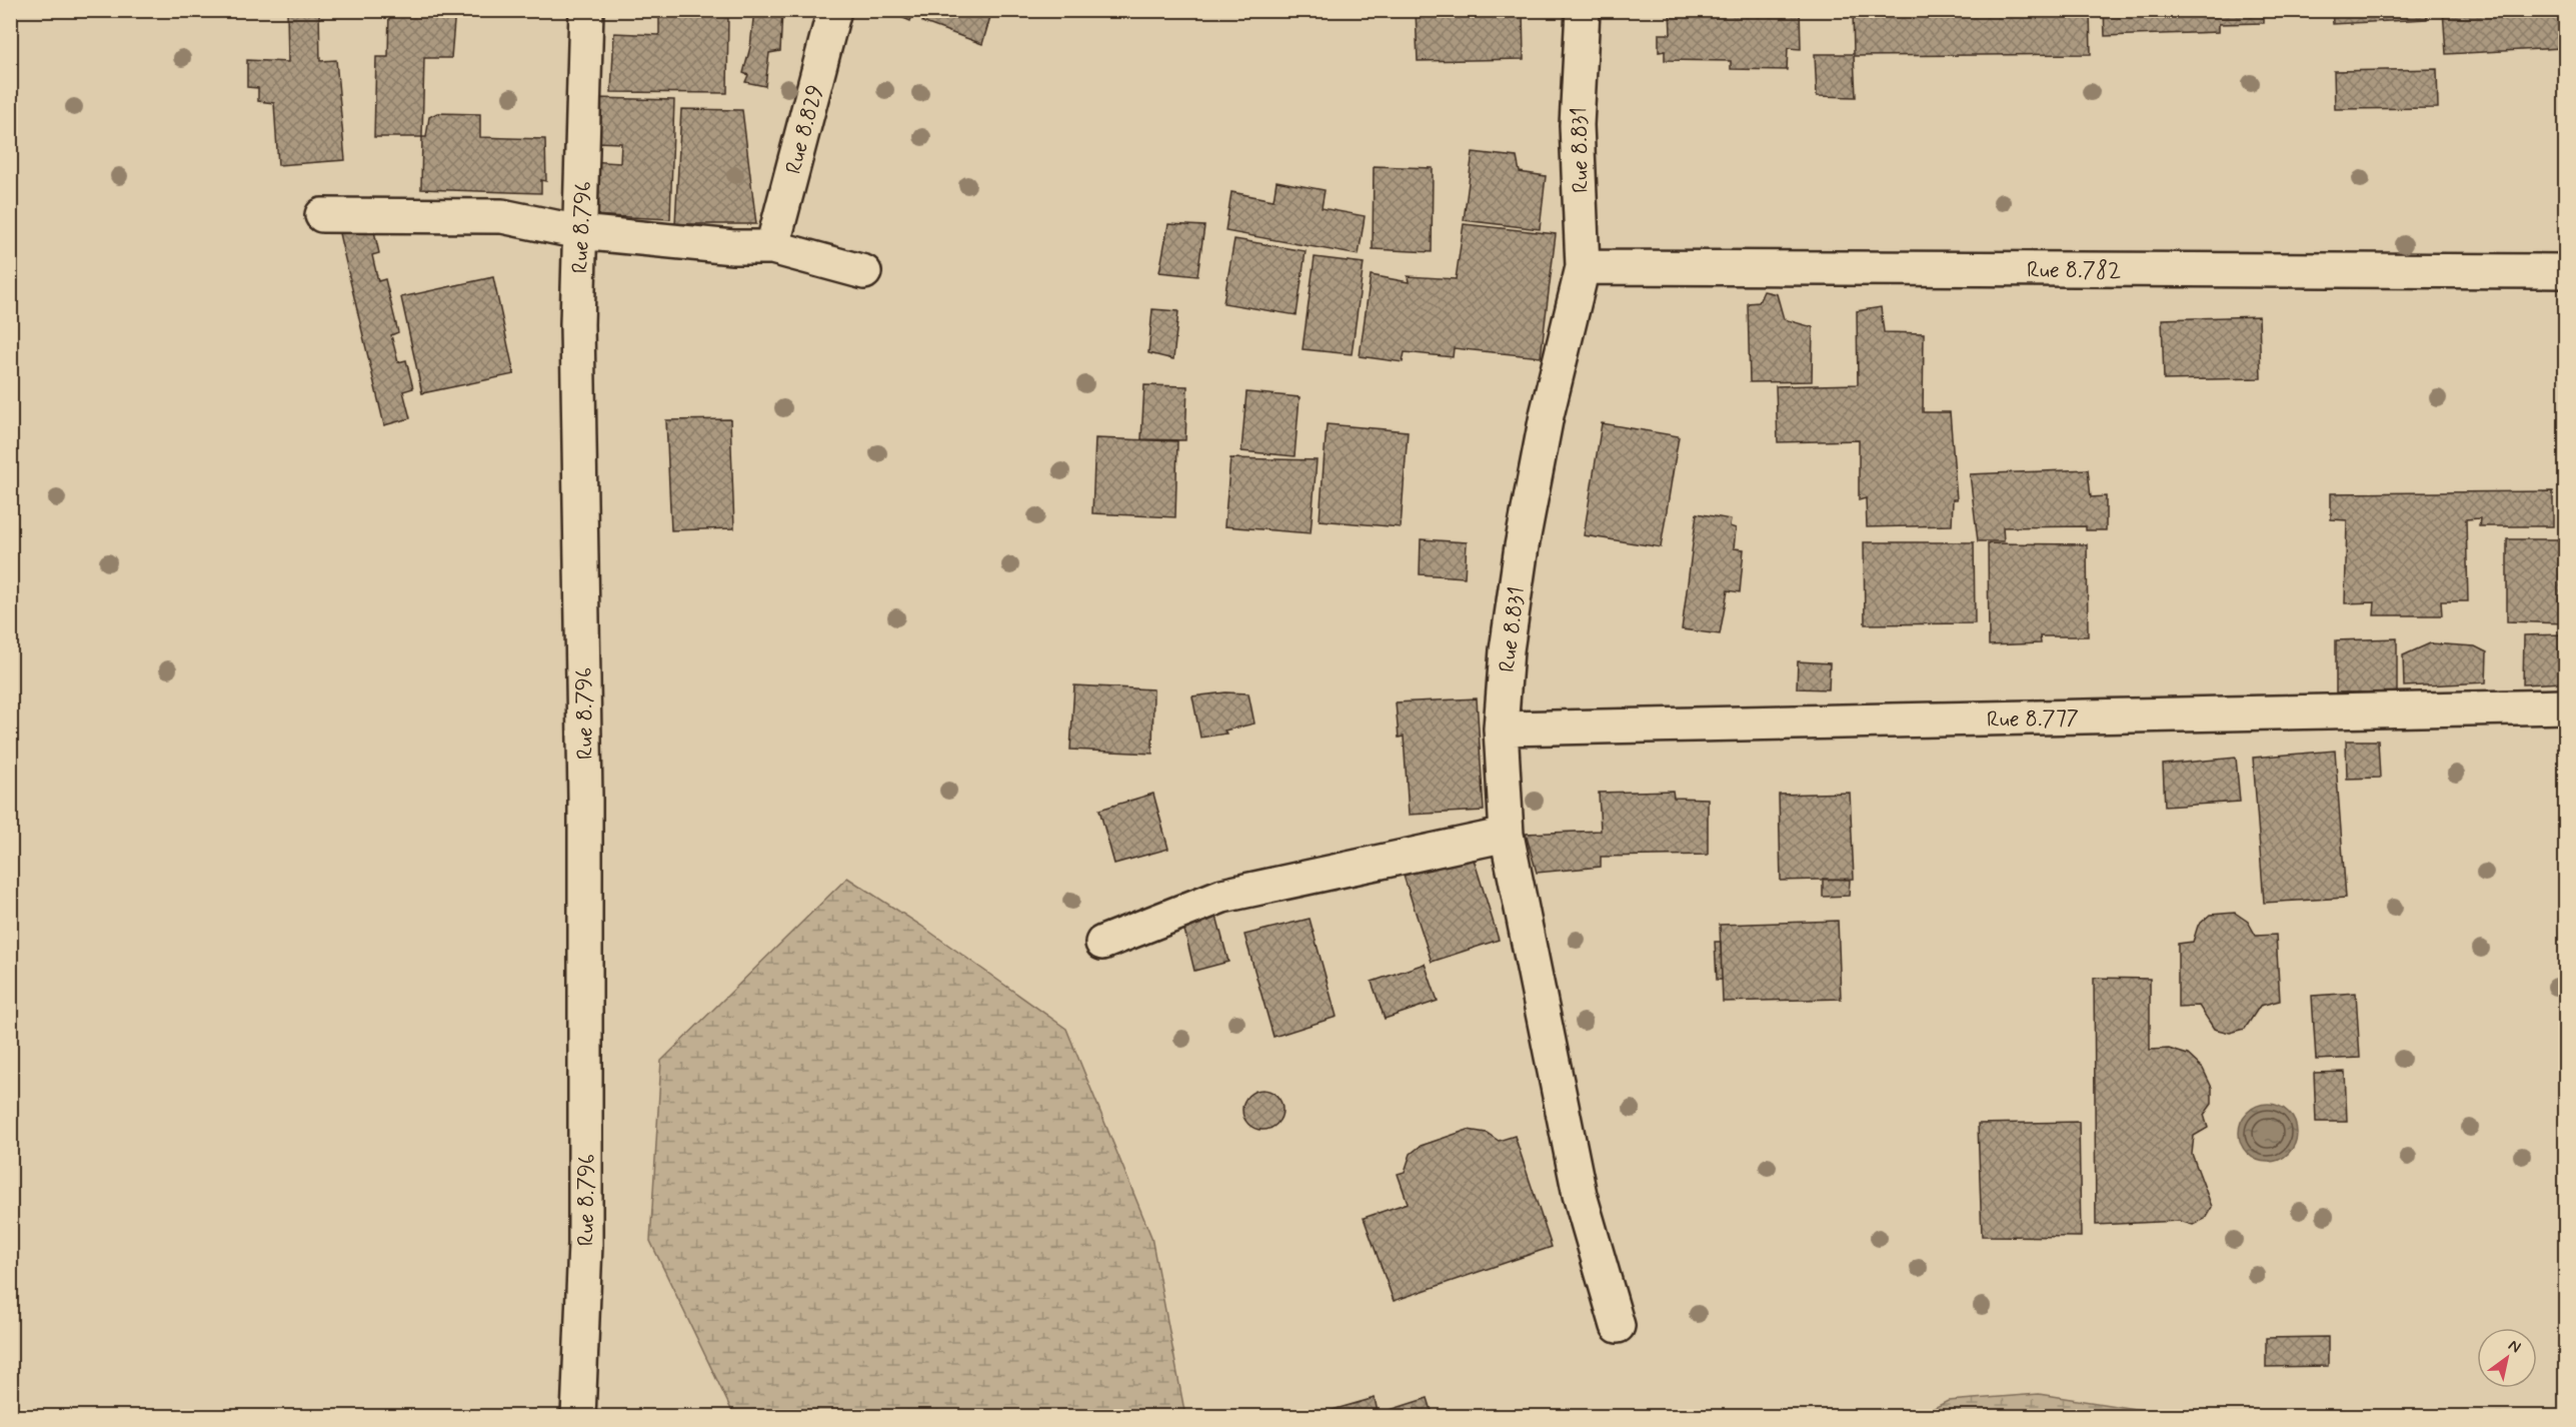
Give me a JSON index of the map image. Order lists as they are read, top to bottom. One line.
{"streets":{"street":["Rue 8.829","Rue 8.831","Rue 8.796","Rue 8.782","Rue 8.777"]},"crossings":[["Rue 8.831","Rue 8.782"],["Rue 8.831","Rue 8.777"]],"north":"top right"}
